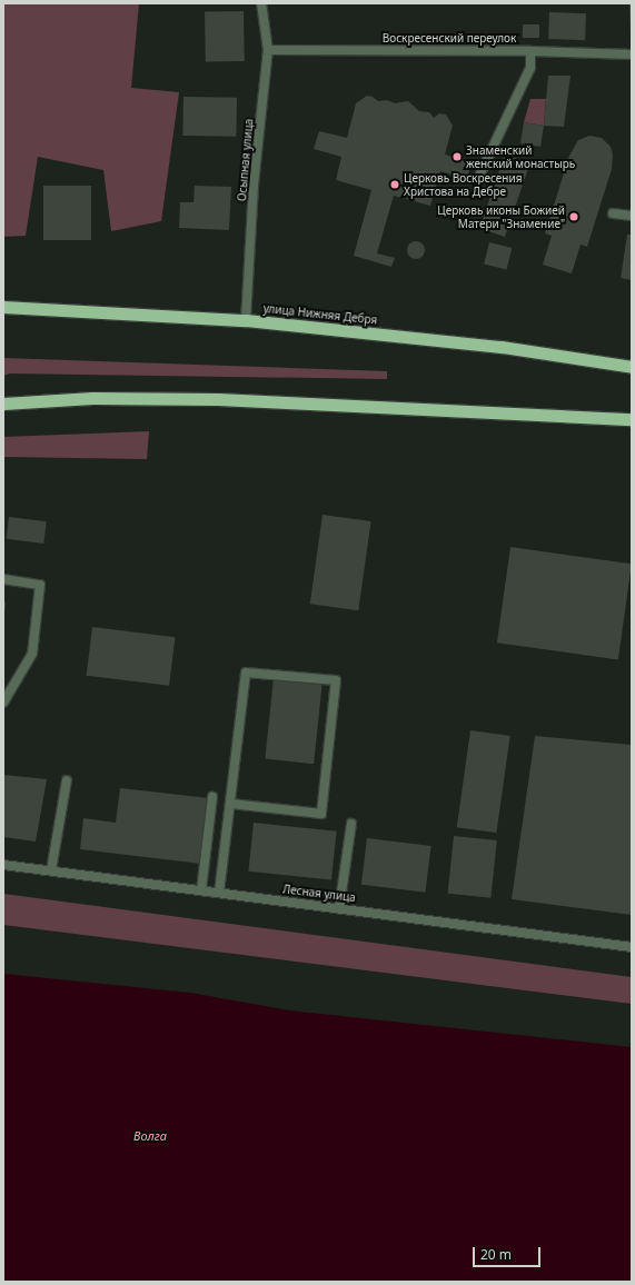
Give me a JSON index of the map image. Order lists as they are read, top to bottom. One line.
{"streets":{"highway":["улица Нижняя Дебря"],"street":["Воскресенский переулок","Осыпная улица","Лесная улица"]},"crossings":[["Воскресенский переулок","Осыпная улица"],["Осыпная улица","улица Нижняя Дебря"]],"water":["Волга"],"places":["Знаменский женский монастырь","Церковь Воскресения Христова на Дебре","Церковь иконы Божией Матери \"Знамение\""],"scale_bar":"20 m"}
